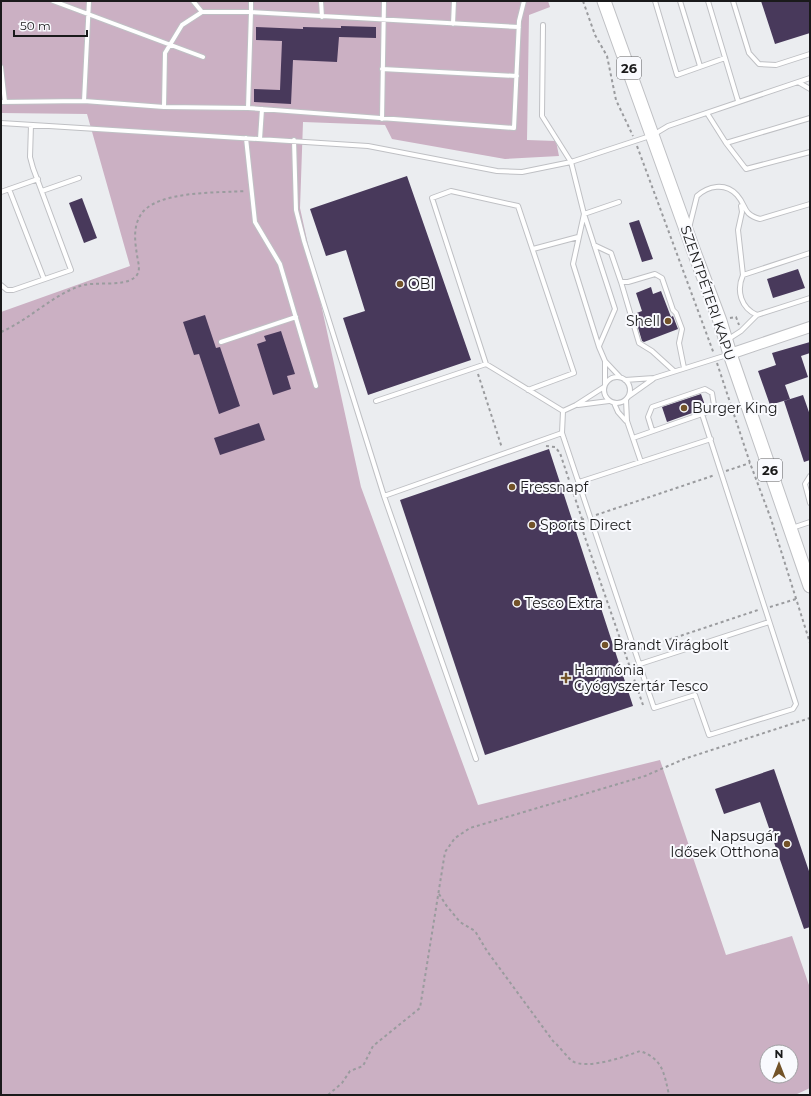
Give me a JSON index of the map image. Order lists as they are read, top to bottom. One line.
{"streets":{"main road":["26","SZENTPÉTERI KAPU"]},"places":{"other":["OBI","Shell","Burger King","Fressnapf","Sports Direct","Tesco Extra","Brandt Virágbolt","Napsugár Idősek Otthona"],"health":["Harmónia Gyógyszertár Tesco"]},"scale_bar":"50 m","north":"top"}
